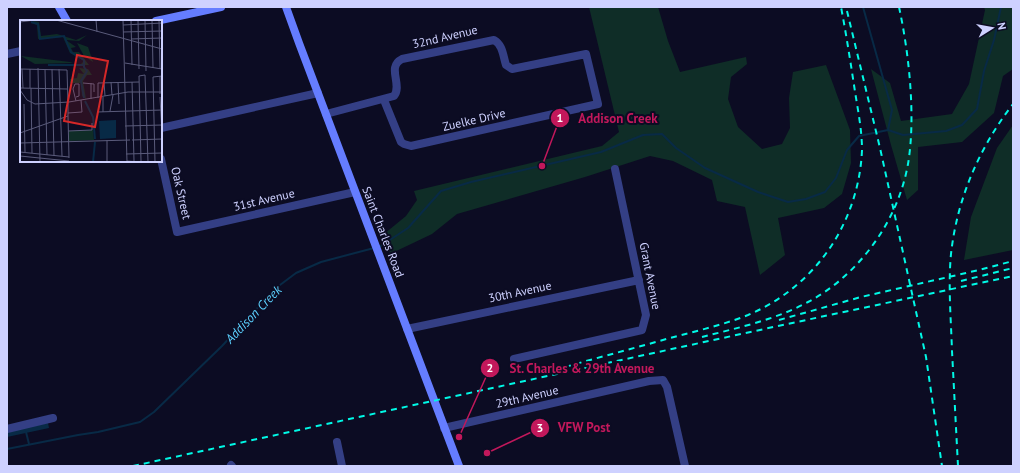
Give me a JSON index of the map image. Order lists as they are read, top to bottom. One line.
{"streets":{"main road":["Saint Charles Road"],"street":["32nd Avenue","Zuelke Drive","Oak Street","31st Avenue","Grant Avenue","30th Avenue","29th Avenue"]},"crossings":[["32nd Avenue","Zuelke Drive"],["Oak Street","31st Avenue"],["31st Avenue","Saint Charles Road"],["Saint Charles Road","30th Avenue"],["Saint Charles Road","29th Avenue"],["Grant Avenue","30th Avenue"]],"water":["Addison Creek"],"places":["Addison Creek","St. Charles & 29th Avenue","VFW Post"],"north":"right"}
